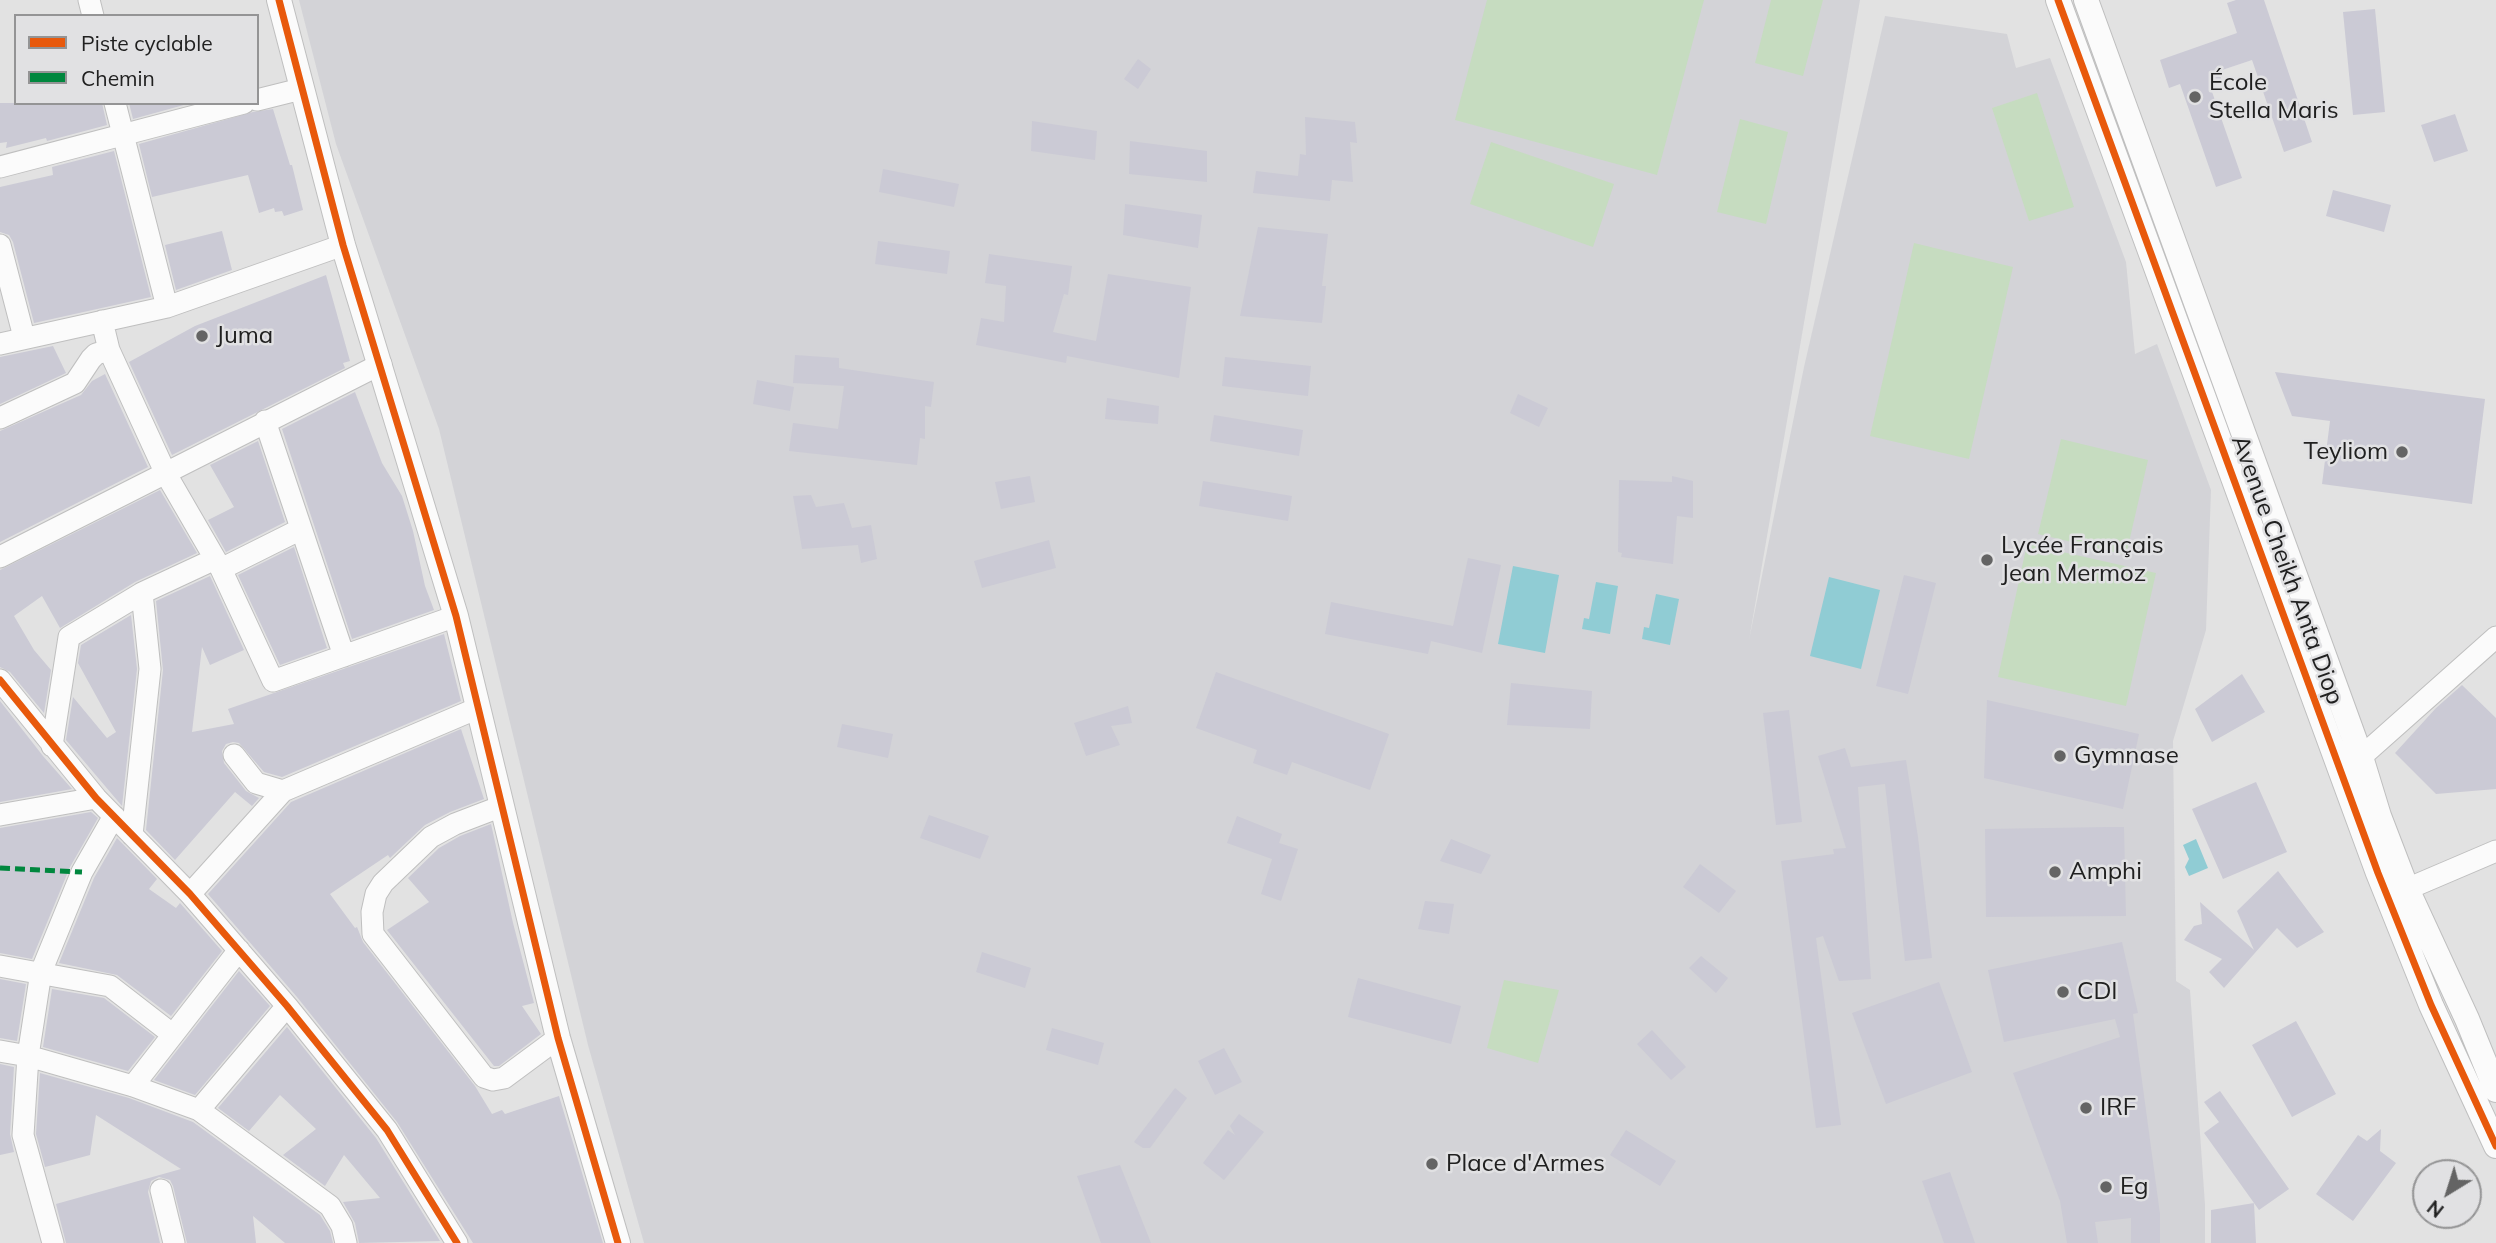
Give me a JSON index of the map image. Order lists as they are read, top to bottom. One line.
{"streets":{"street":["Avenue Cheikh Anta Diop"]},"places":["École Stella Maris","Juma","Teyliom","Lycée Français Jean Mermoz","Gymnase","Amphi","CDI","IRF","Place d'Armes","Eg"],"legend":["Piste cyclable","Chemin"],"north":"bottom left"}
